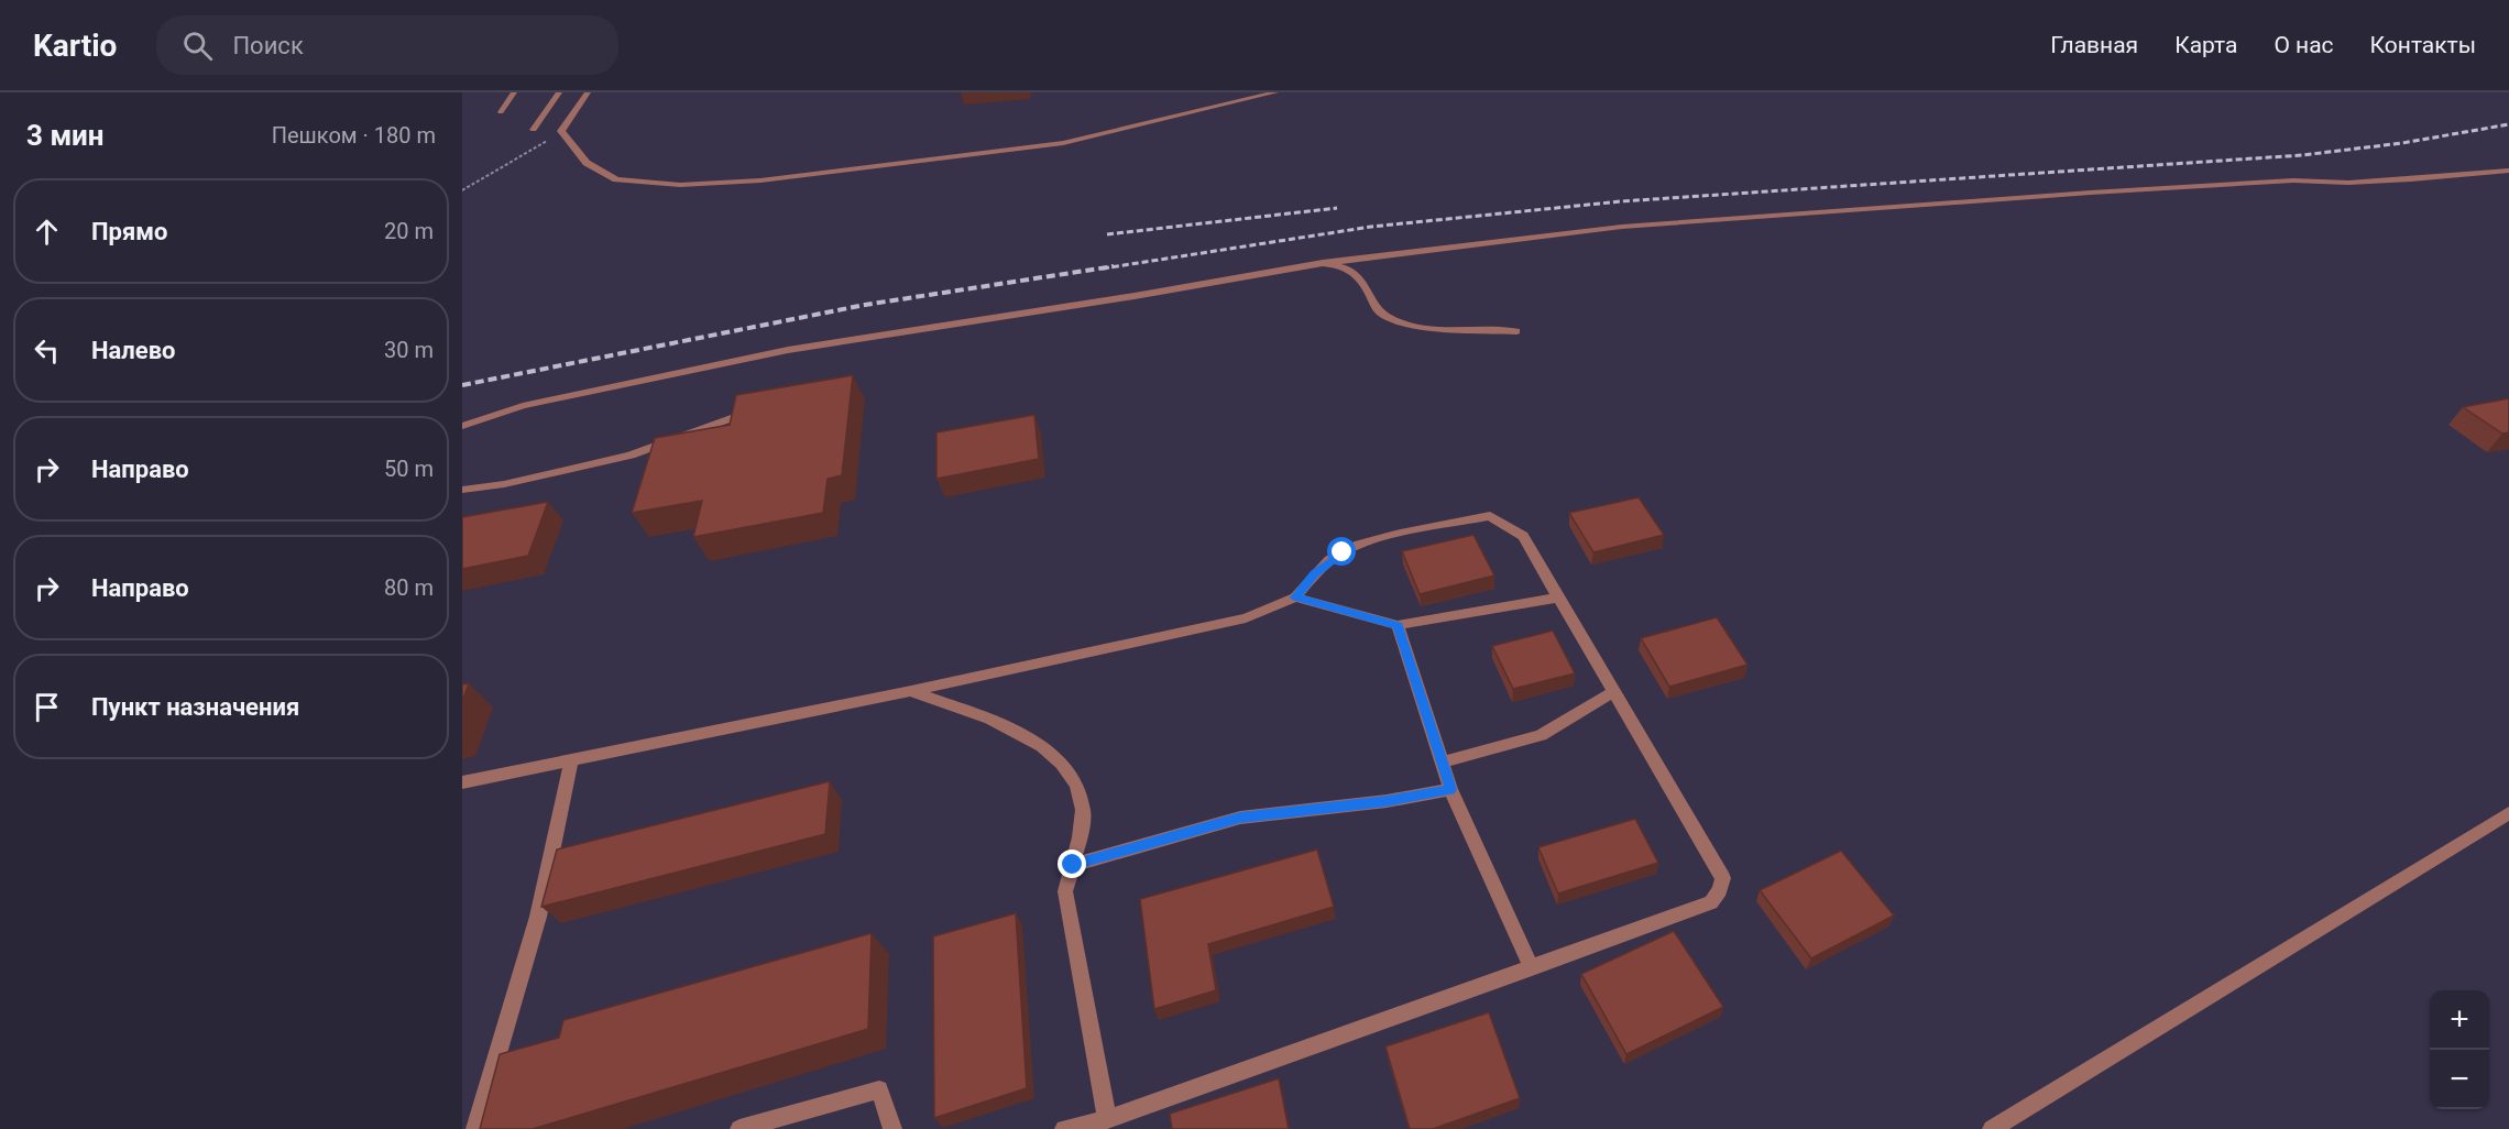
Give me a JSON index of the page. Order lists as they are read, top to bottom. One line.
{"page":{"header":"Kartio","search":"Поиск","nav":["Главная","Карта","О нас","Контакты"],"heading":["3 мин","Пешком · 180 m"],"list":[["Прямо","20 m"],["Налево","30 m"],["Направо","50 m"],["Направо","80 m"],"Пункт назначения"],"map_buttons":["+","−"]}}
